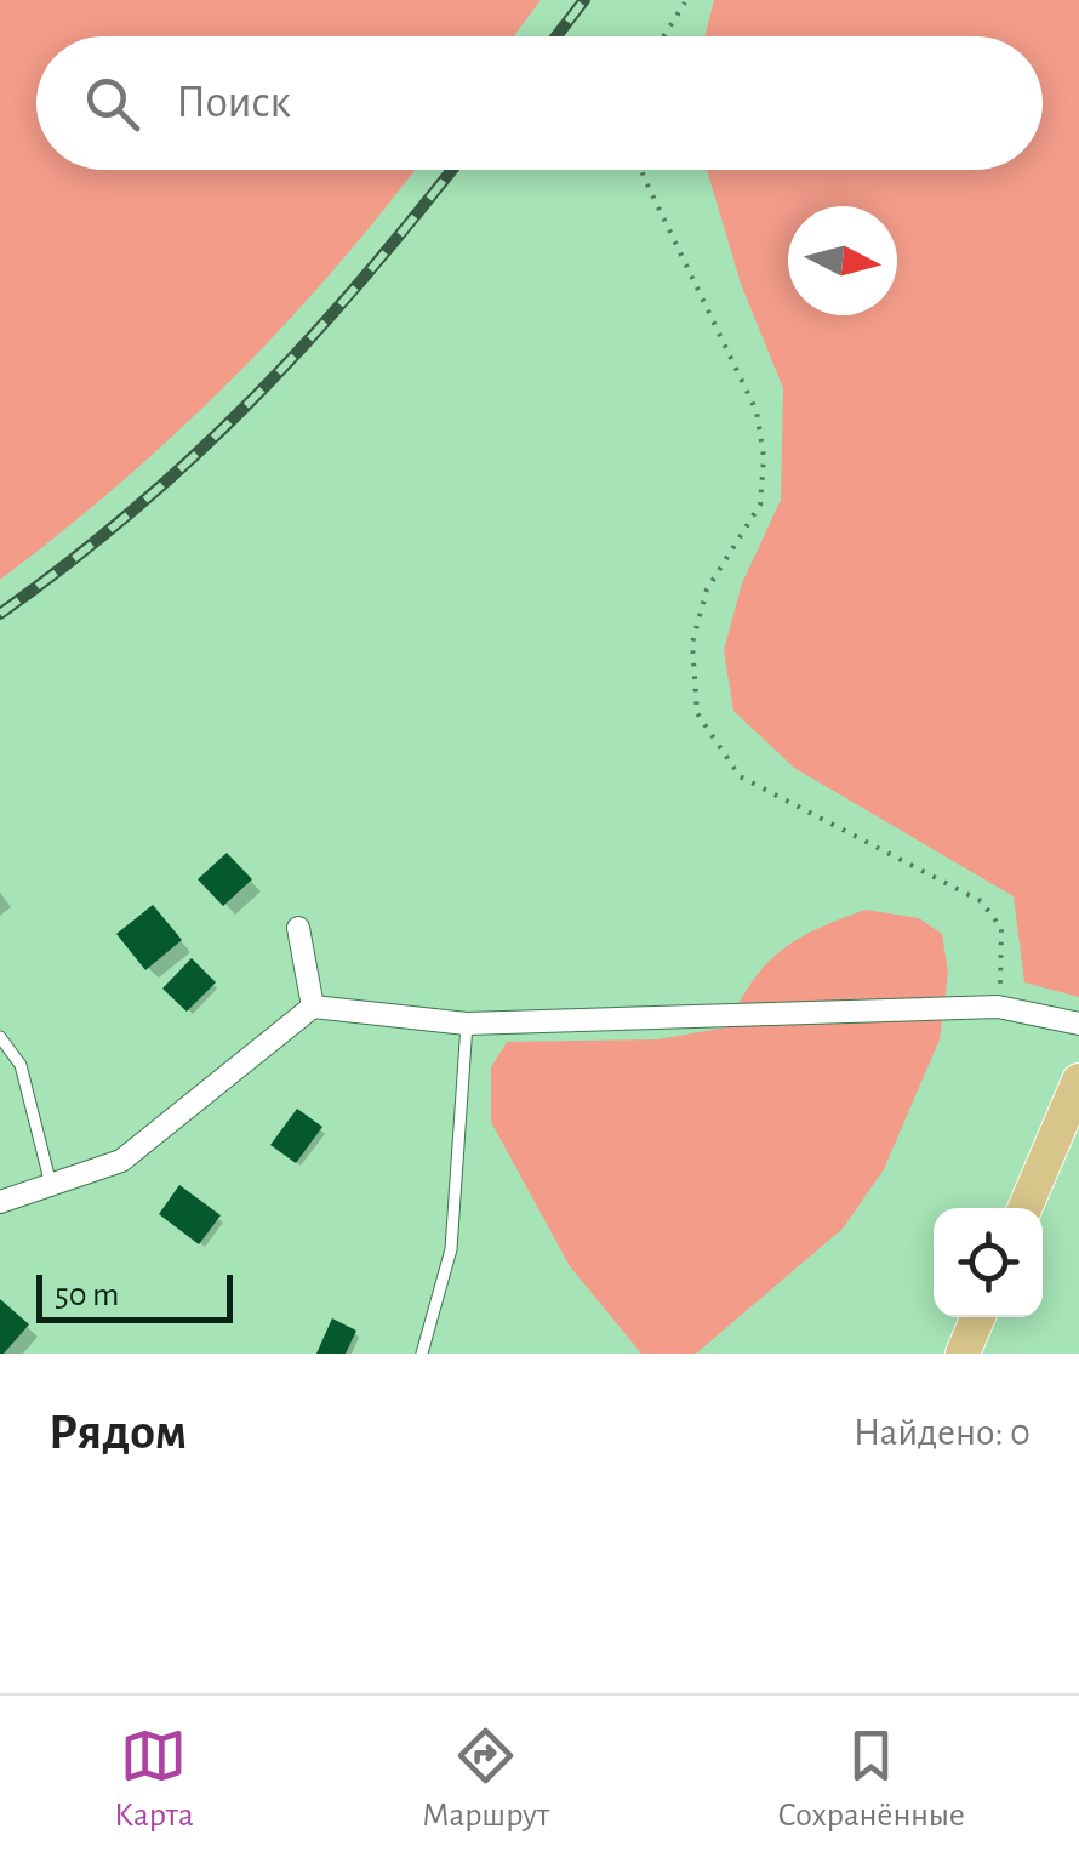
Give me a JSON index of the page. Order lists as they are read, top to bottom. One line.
{"scale_bar":"50 m","north":"right","page":{"search":"Поиск","scale":"50 m","heading":["Рядом","Найдено: 0"],"nav":["Карта","Маршрут","Сохранённые"]}}
